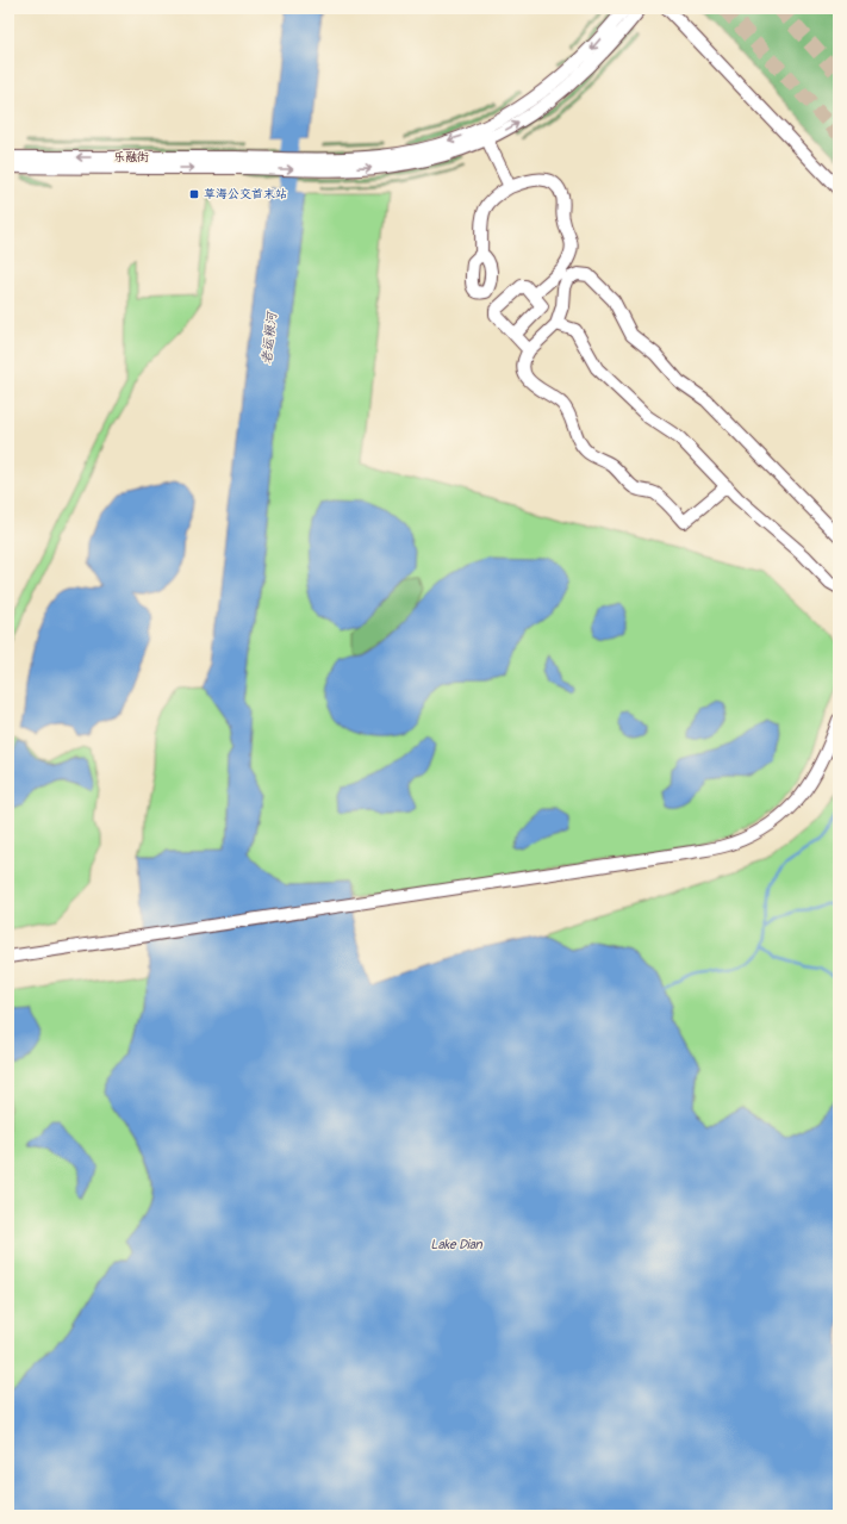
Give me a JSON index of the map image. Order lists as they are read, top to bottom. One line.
{"streets":{"street":["乐融街"]},"water":["老运粮河","Lake Dian"],"places":{"transit":["草海公交首末站"]}}
